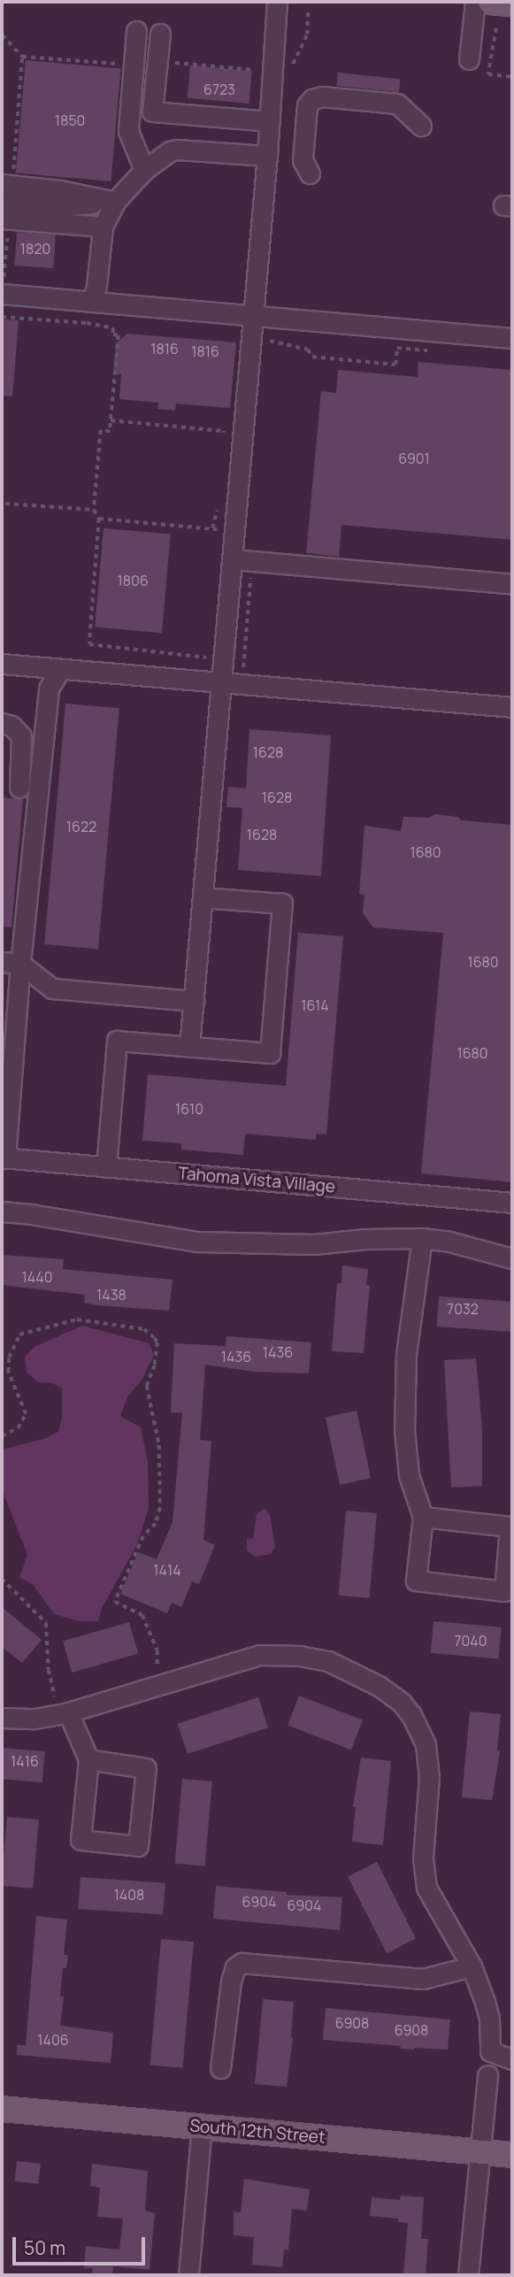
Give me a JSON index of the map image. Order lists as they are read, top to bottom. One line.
{"streets":{"main road":["South 12th Street"],"street":["Tahoma Vista Village"]},"house_numbers":["6723","1850","1820","1816","1816","6901","1806","1628","1628","1622","1628","1680","1680","1614","1680","1610","1440","1438","7032","1436","1436","1414","7040","1416","1408","6904","6904","6908","6908","1406"],"scale_bar":"50 m"}
